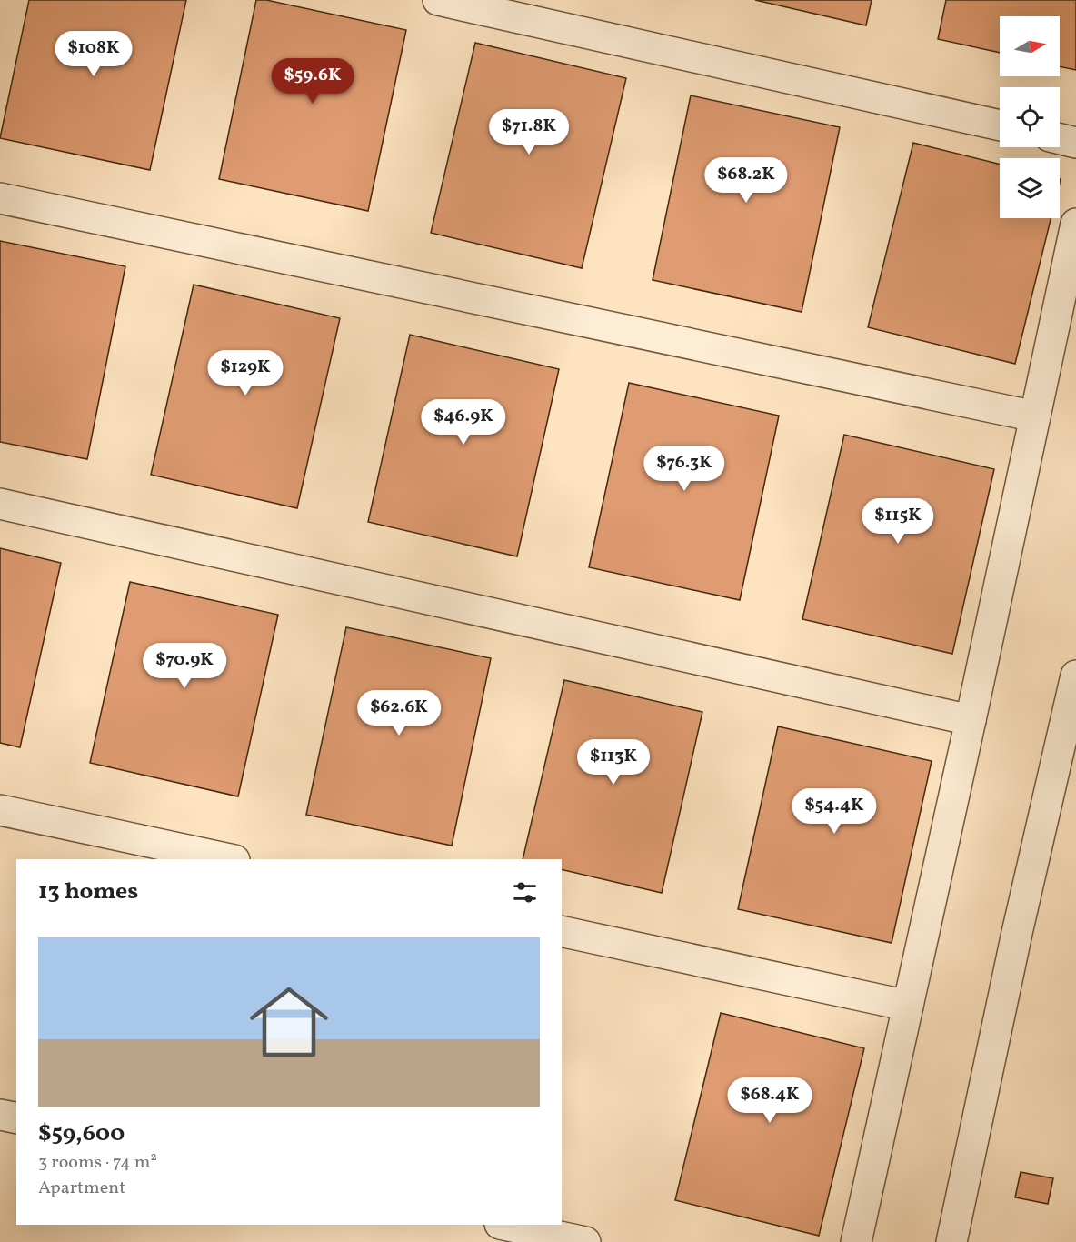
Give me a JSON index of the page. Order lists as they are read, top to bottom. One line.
{"north":"right","page":{"price":["$108K","$59.6K","$71.8K","$68.2K","$129K","$46.9K","$76.3K","$115K","$70.9K","$62.6K","$113K","$54.4K","$68.4K"],"heading":"13 homes","list":[{"name":"$59,600","note":"3 rooms · 74 m² · Apartment"}]}}
